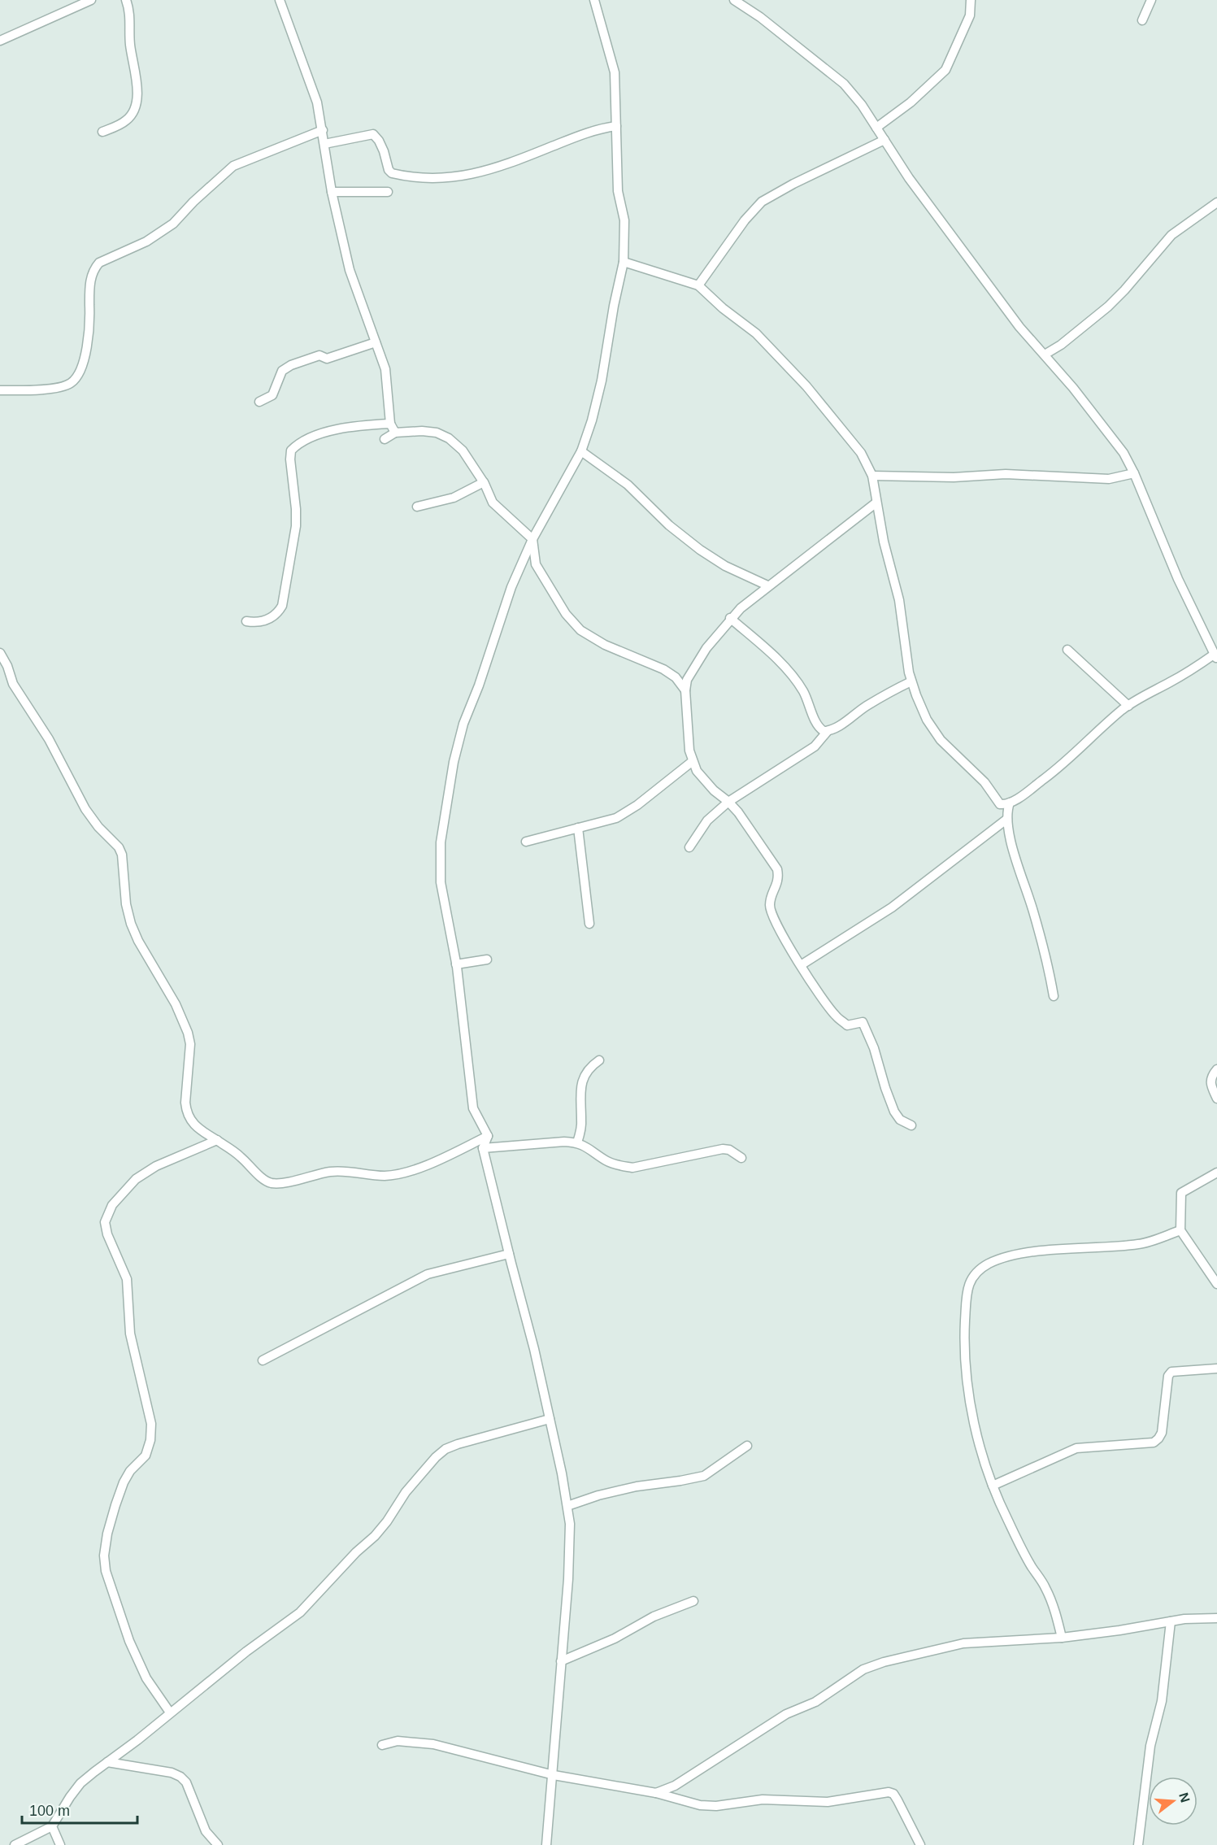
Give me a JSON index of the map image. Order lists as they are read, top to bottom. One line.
{"scale_bar":"100 m","north":"right"}
